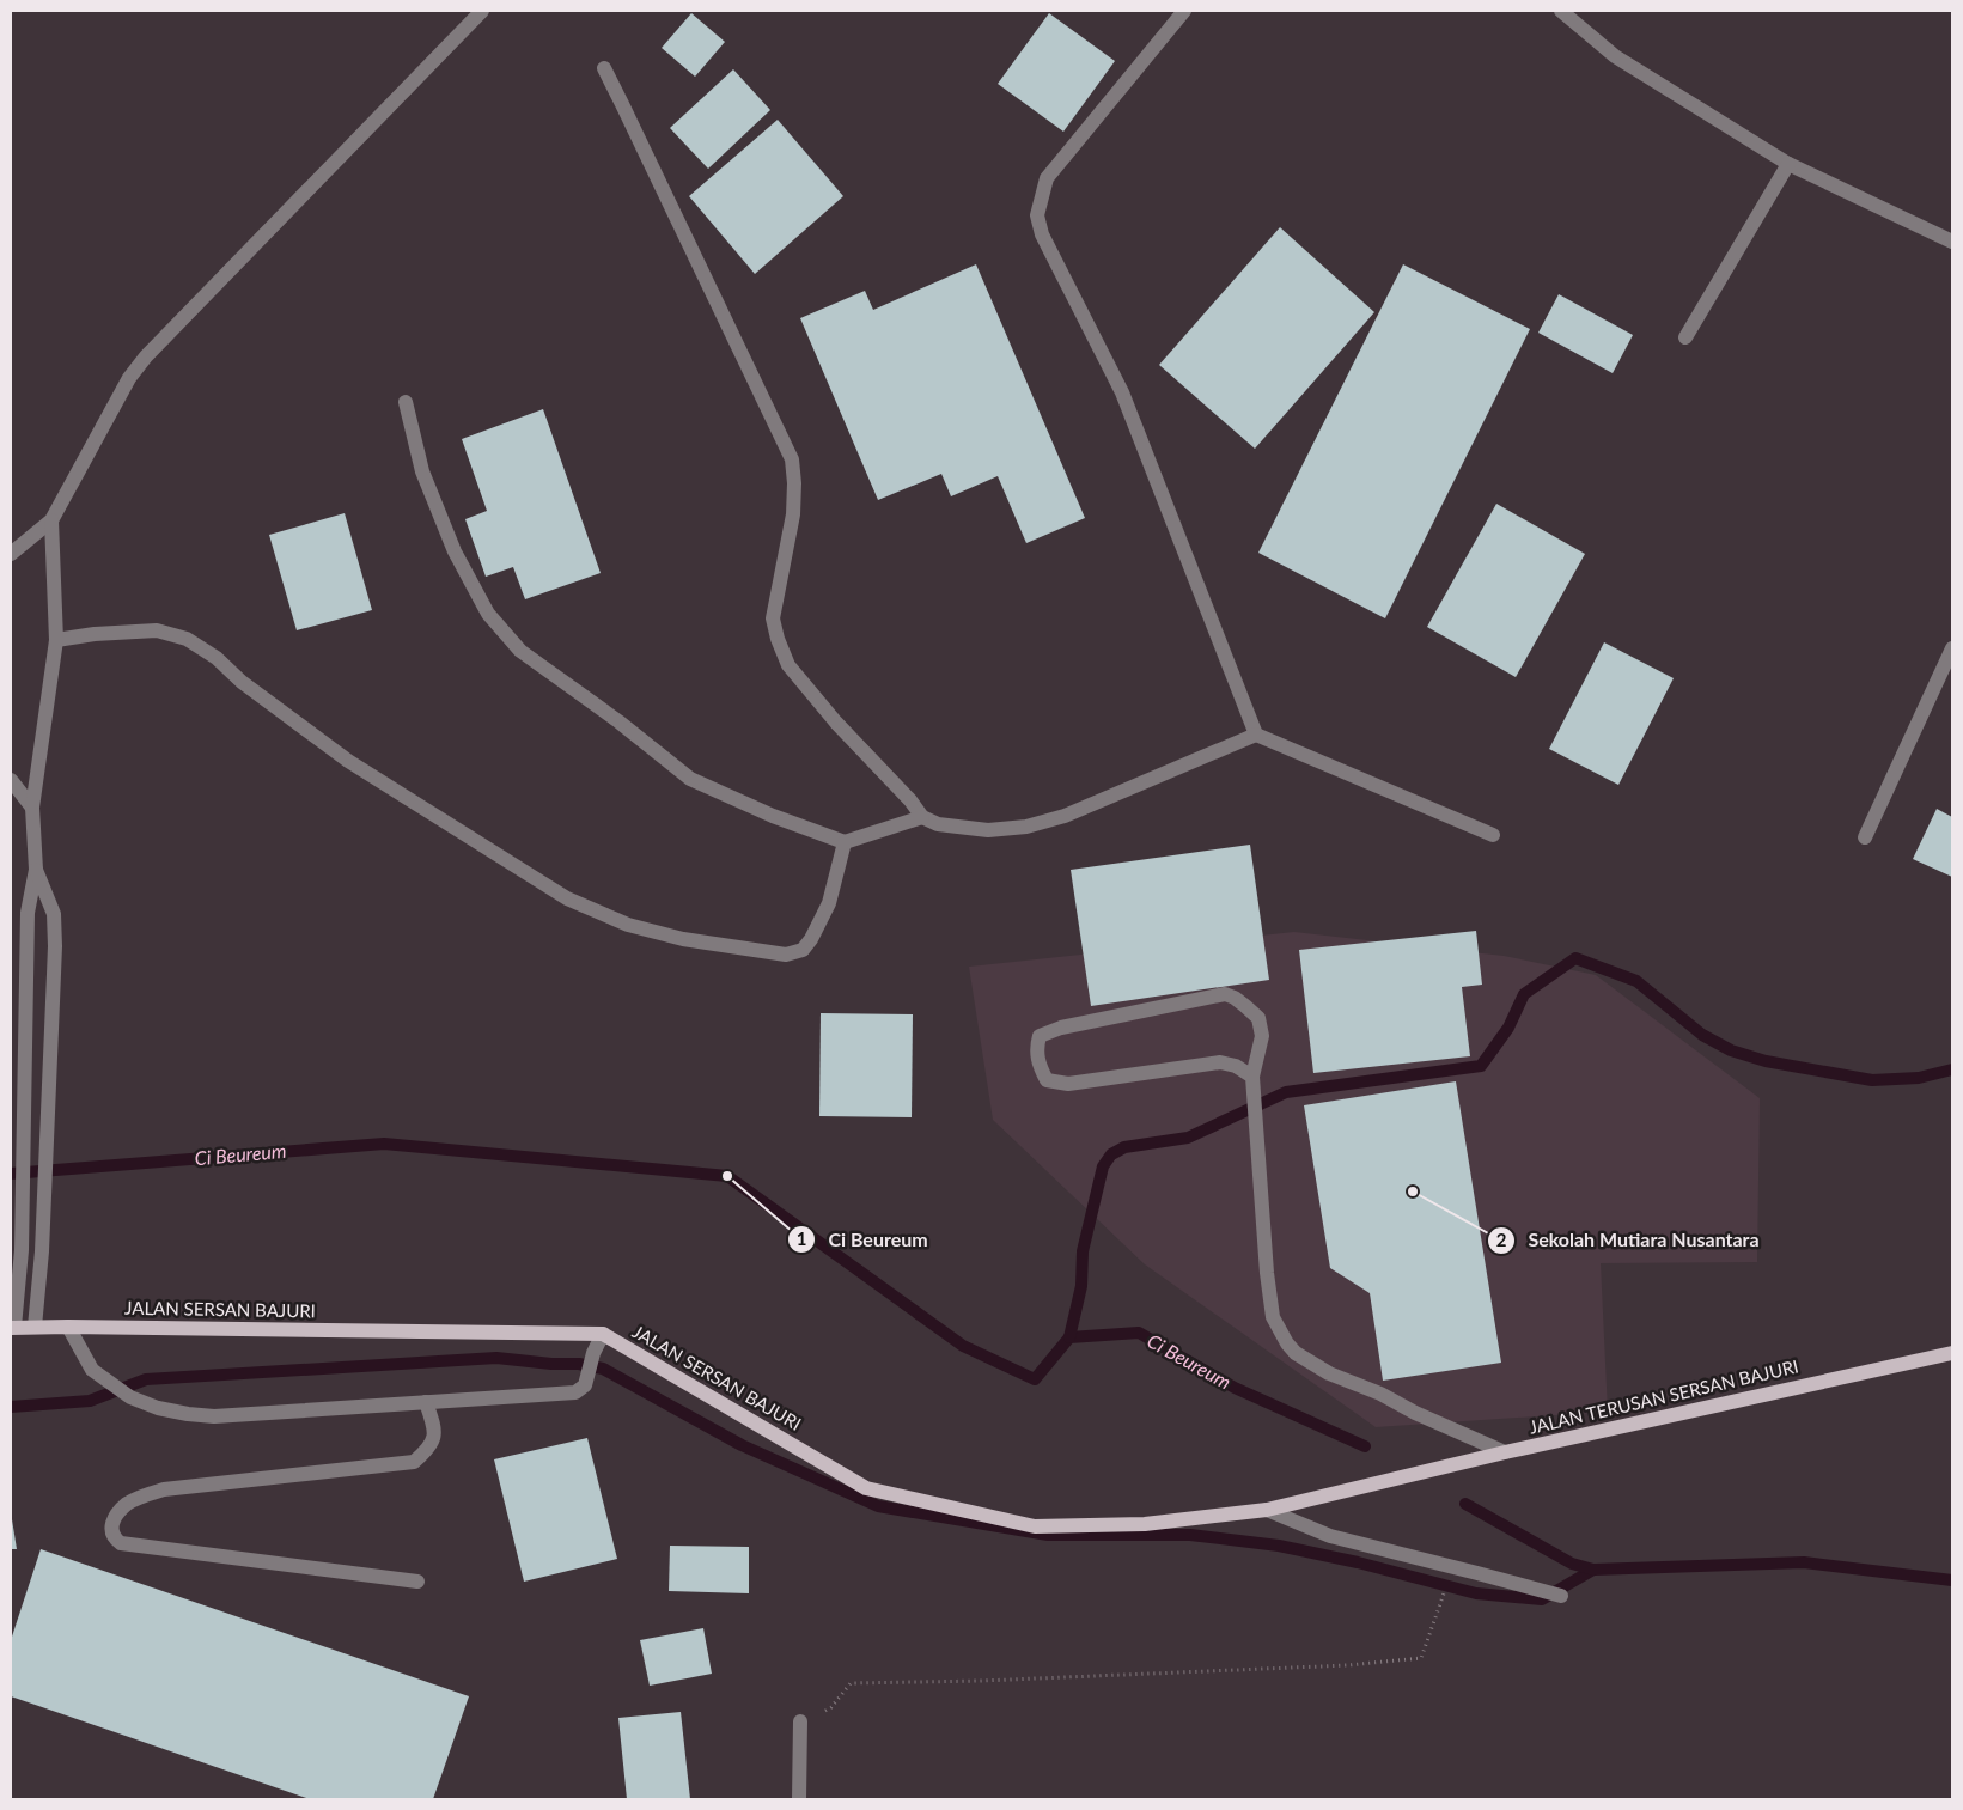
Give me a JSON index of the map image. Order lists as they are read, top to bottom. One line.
{"streets":{"main road":["JALAN SERSAN BAJURI","JALAN TERUSAN SERSAN BAJURI"]},"crossings":[["JALAN SERSAN BAJURI","JALAN TERUSAN SERSAN BAJURI"]],"water":["Ci Beureum"],"places":["Ci Beureum","Sekolah Mutiara Nusantara"]}
